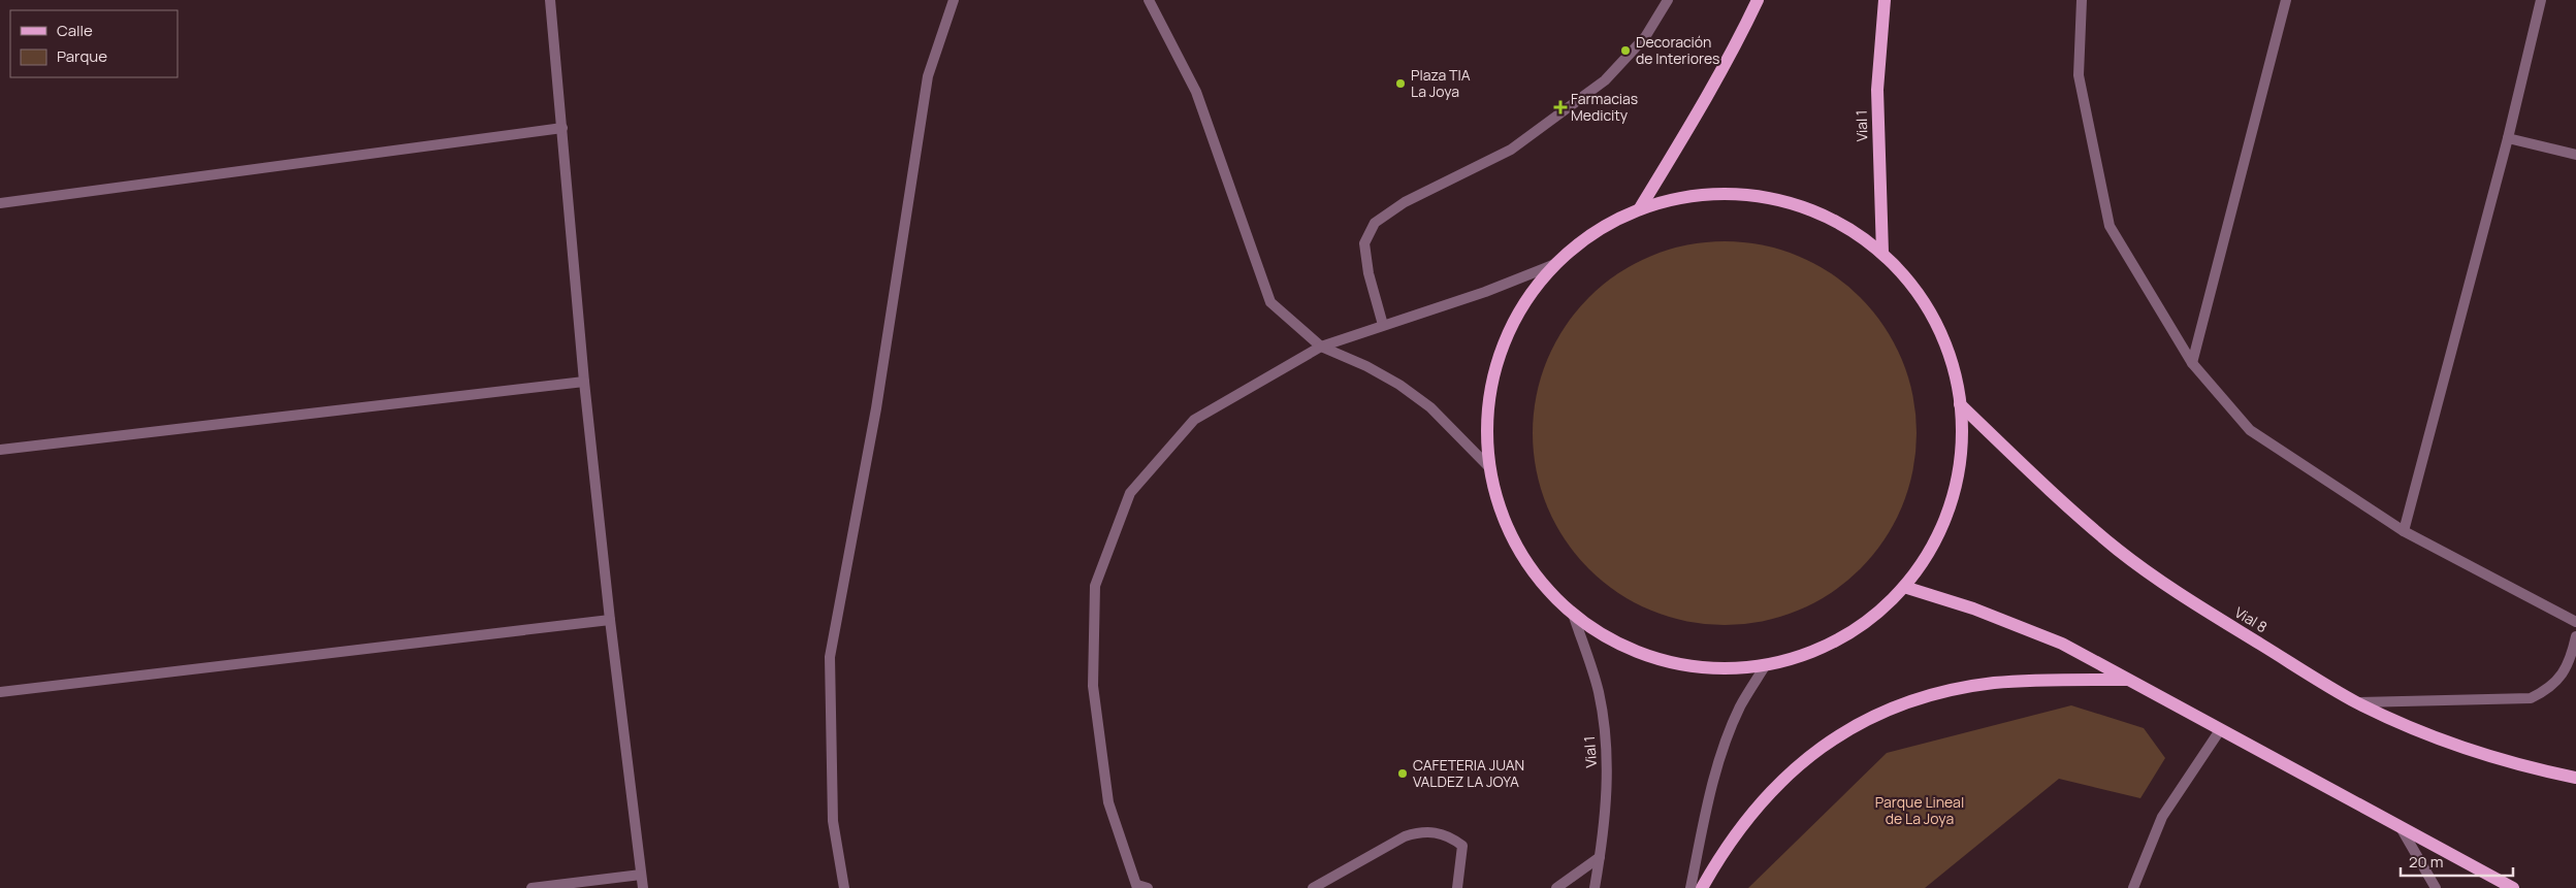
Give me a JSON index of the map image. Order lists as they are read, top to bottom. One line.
{"streets":{"main road":["Vial 1","Vial 8"]},"parks":["Parque Lineal de La Joya"],"places":{"other":["Decoración de Interiores","Plaza TIA La Joya","CAFETERIA JUAN VALDEZ LA JOYA"],"health":["Farmacias Medicity"]},"legend":["Calle","Parque"],"scale_bar":"20 m"}
